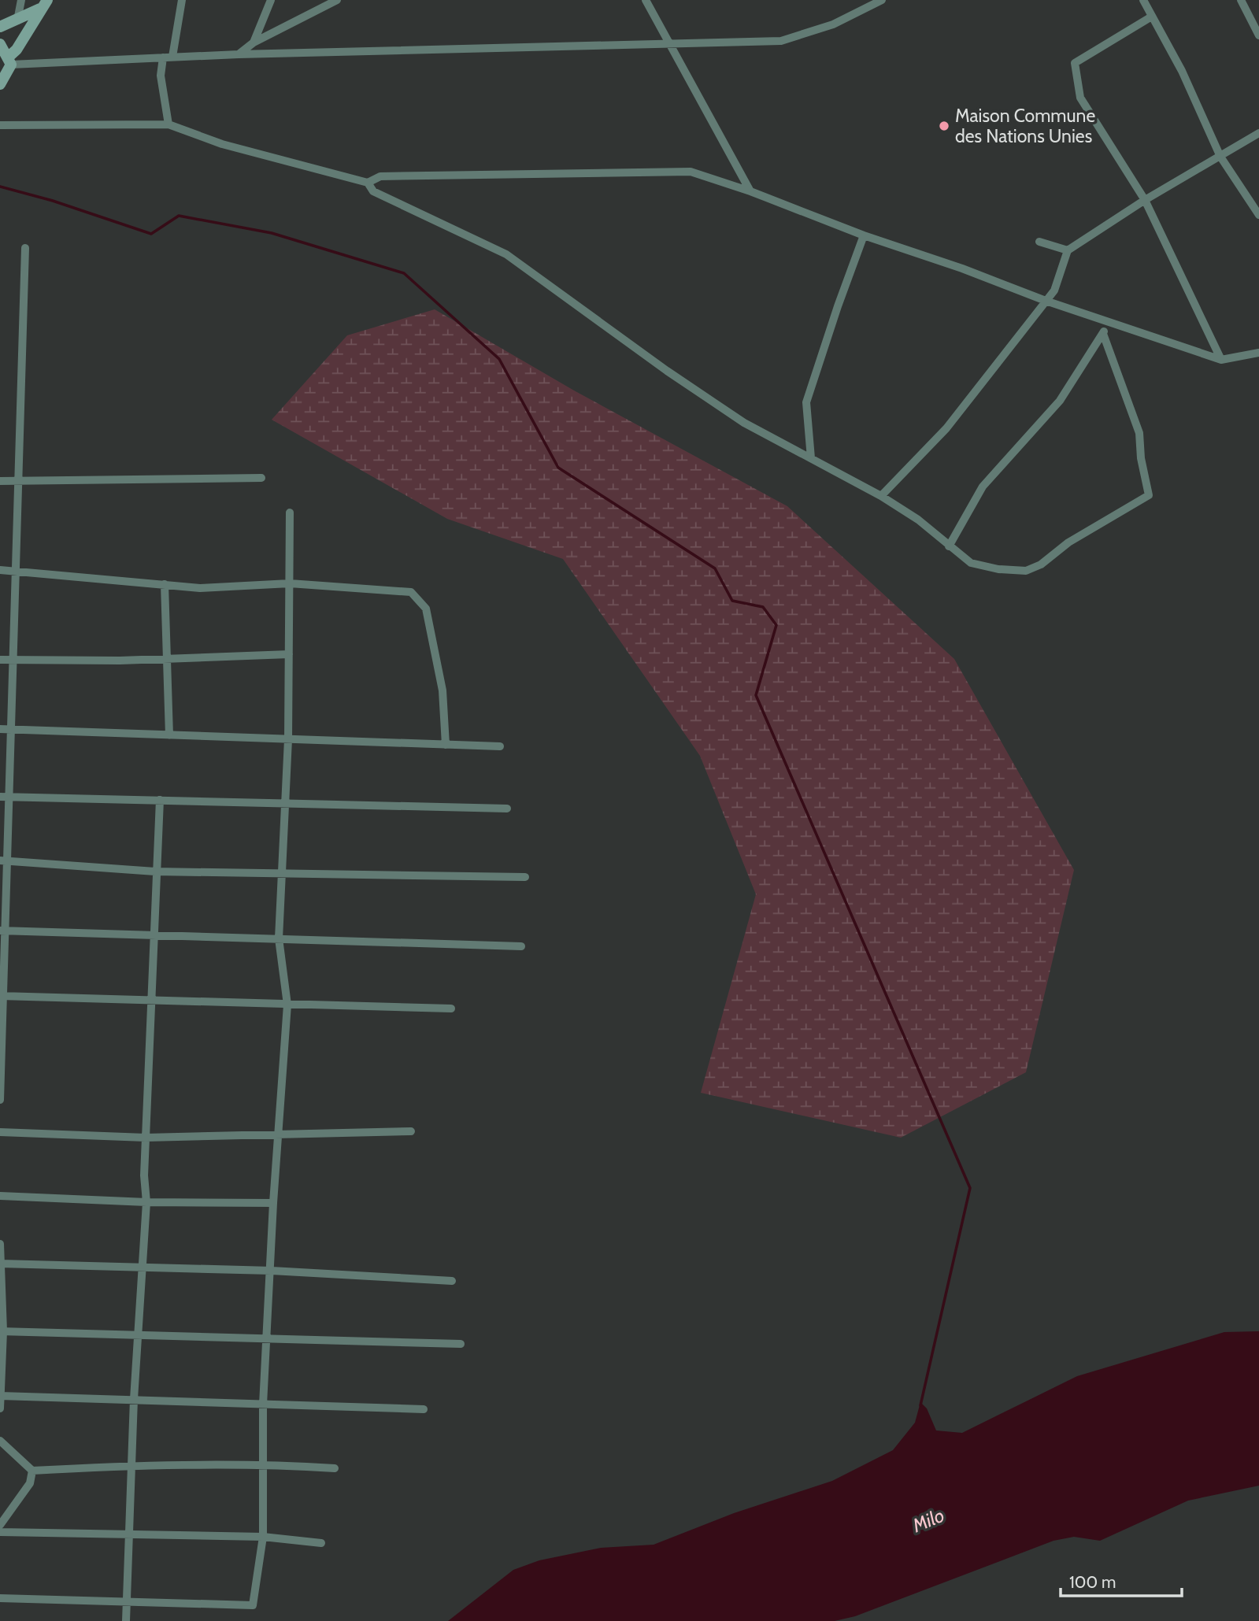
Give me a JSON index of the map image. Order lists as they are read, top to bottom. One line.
{"water":["Milo"],"places":["Maison Commune des Nations Unies"],"scale_bar":"100 m"}
